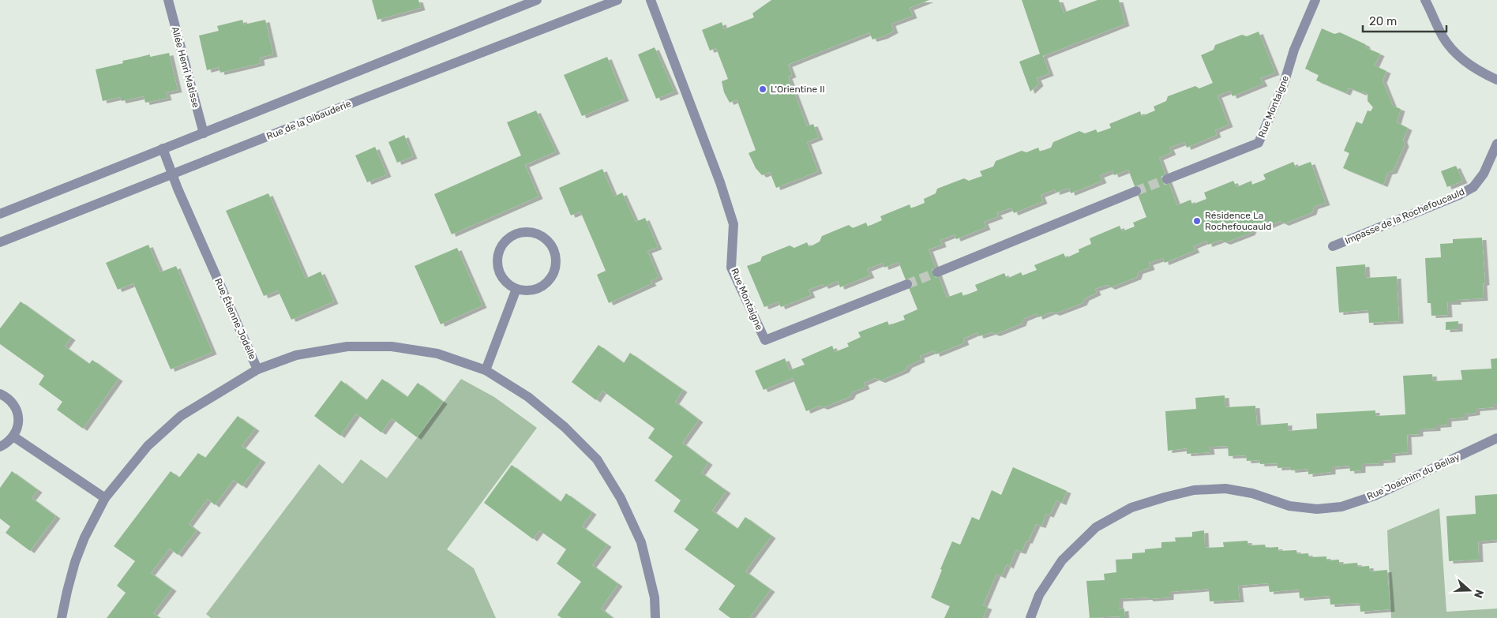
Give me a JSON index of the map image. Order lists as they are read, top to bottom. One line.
{"streets":{"street":["Allée Henri Matisse","Rue Montaigne","Rue de la Gibauderie","Impasse de la Rochefoucauld","Rue Étienne Jodelle","Rue Joachim du Bellay"]},"crossings":[["Rue de la Gibauderie","Rue Étienne Jodelle"]],"places":["L'Orientine II","Résidence La Rochefoucauld"],"scale_bar":"20 m","north":"right"}
